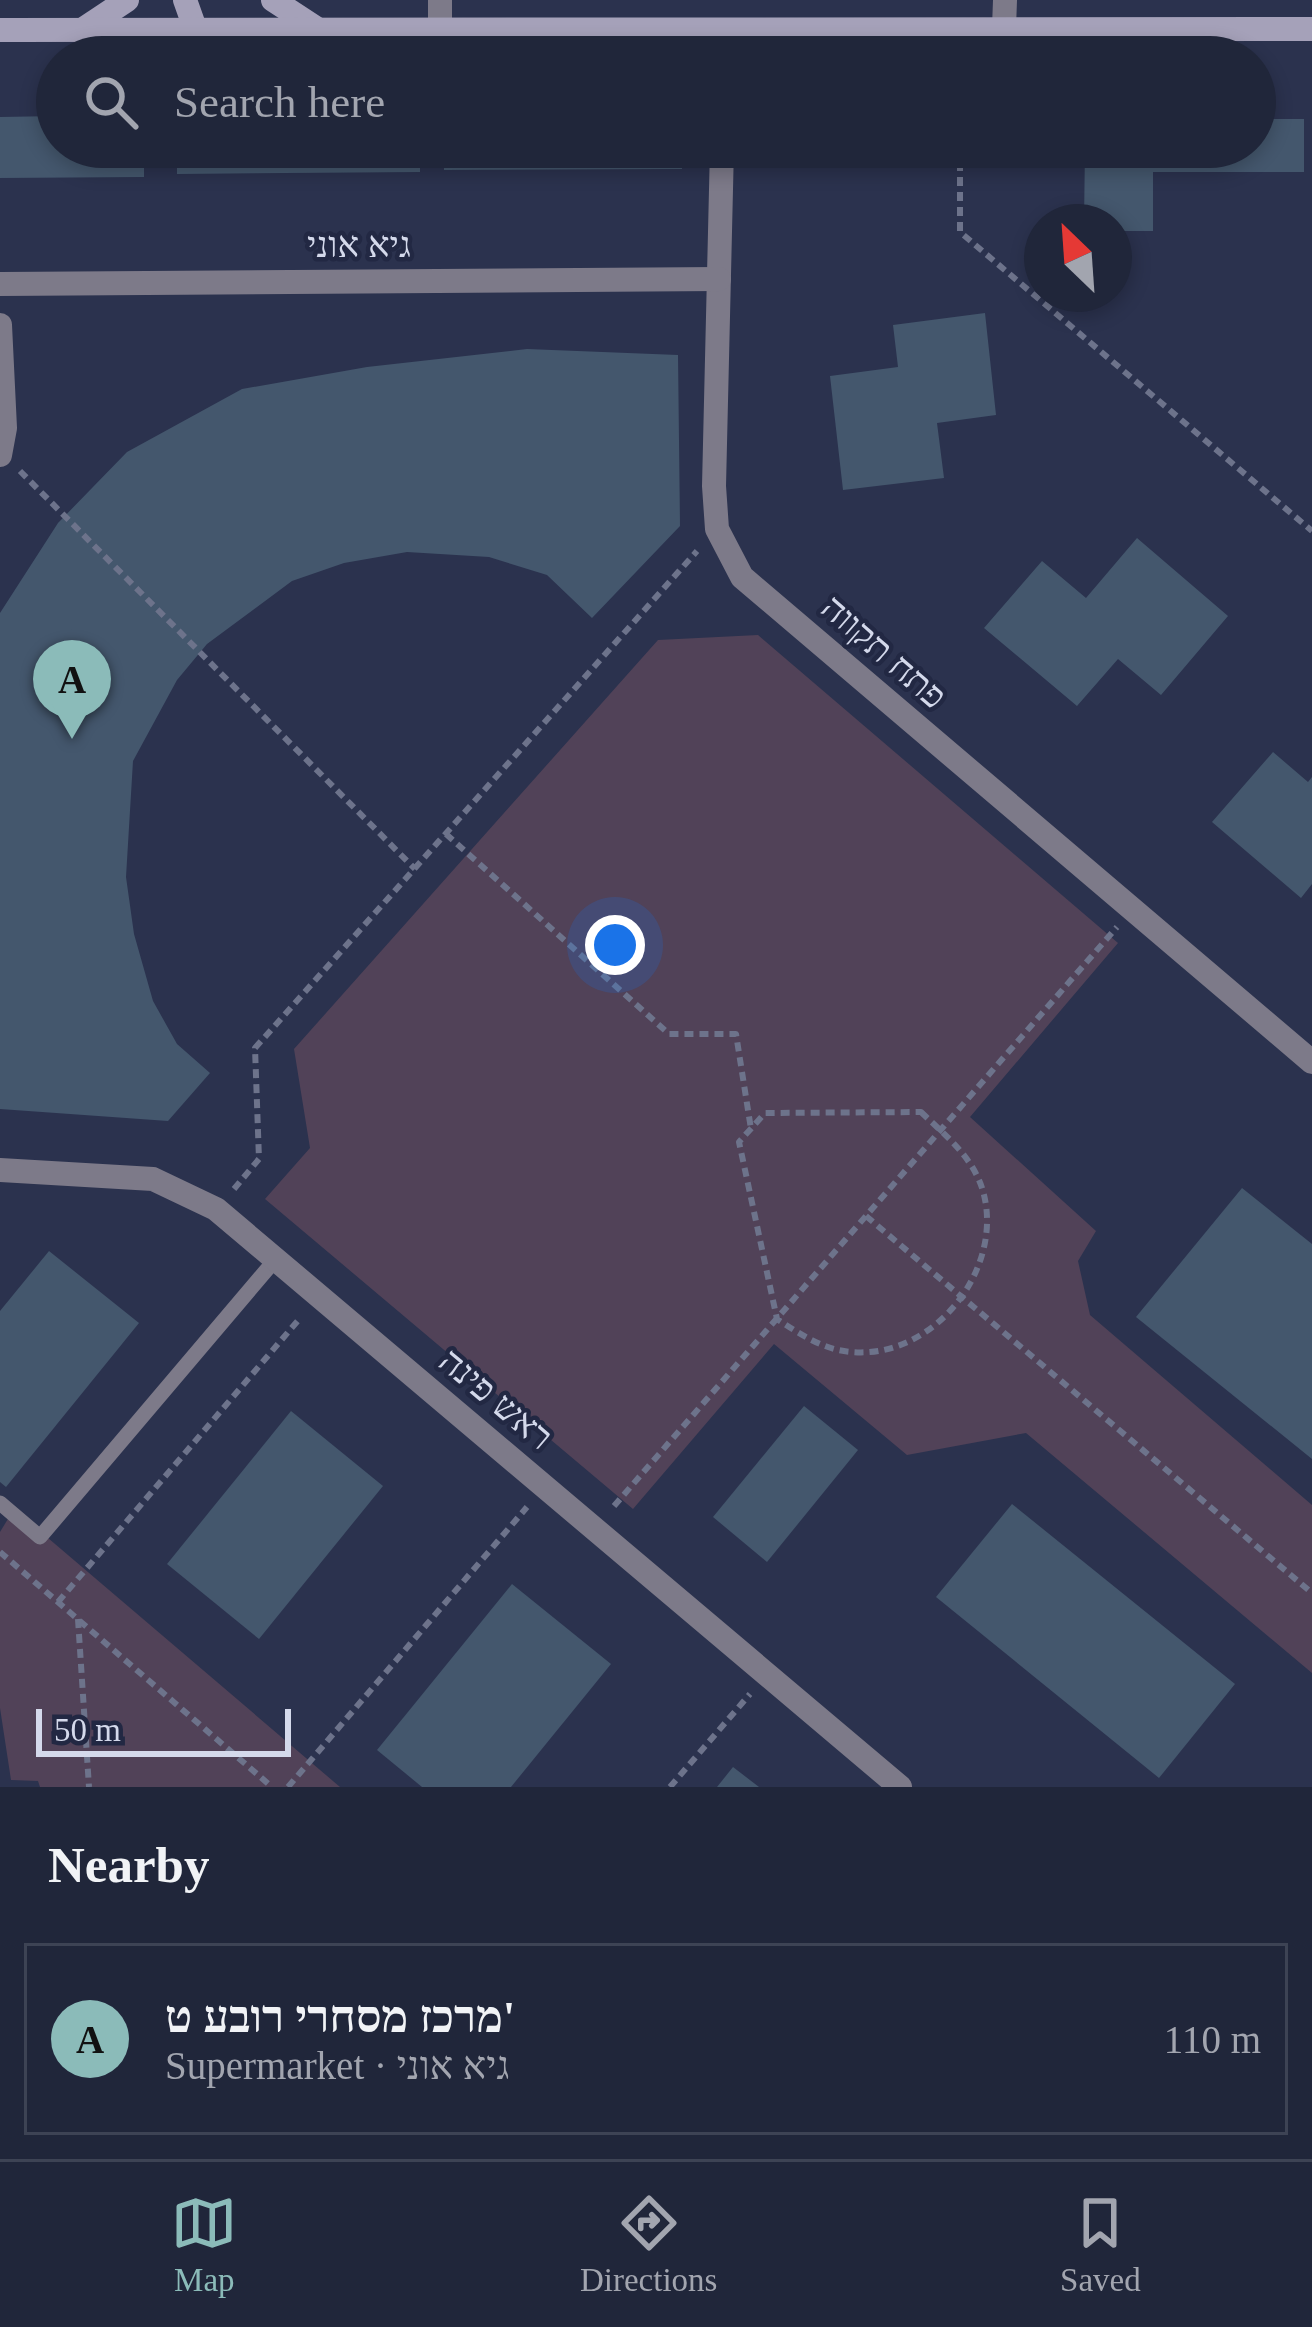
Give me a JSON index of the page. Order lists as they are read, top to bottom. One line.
{"streets":{"street":["גיא אוני","פתח תקווה","ראש פינה"]},"crossings":[["גיא אוני","פתח תקווה"]],"scale_bar":"50 m","north":"top left","page":{"search":"Search here","pins":"A","scale":"50 m","heading":"Nearby","list":[{"mark":"A","name":"מרכז מסחרי רובע ט'","note":"Supermarket · גיא אוני","value":"110 m"}],"nav":["Map","Directions","Saved"]}}
